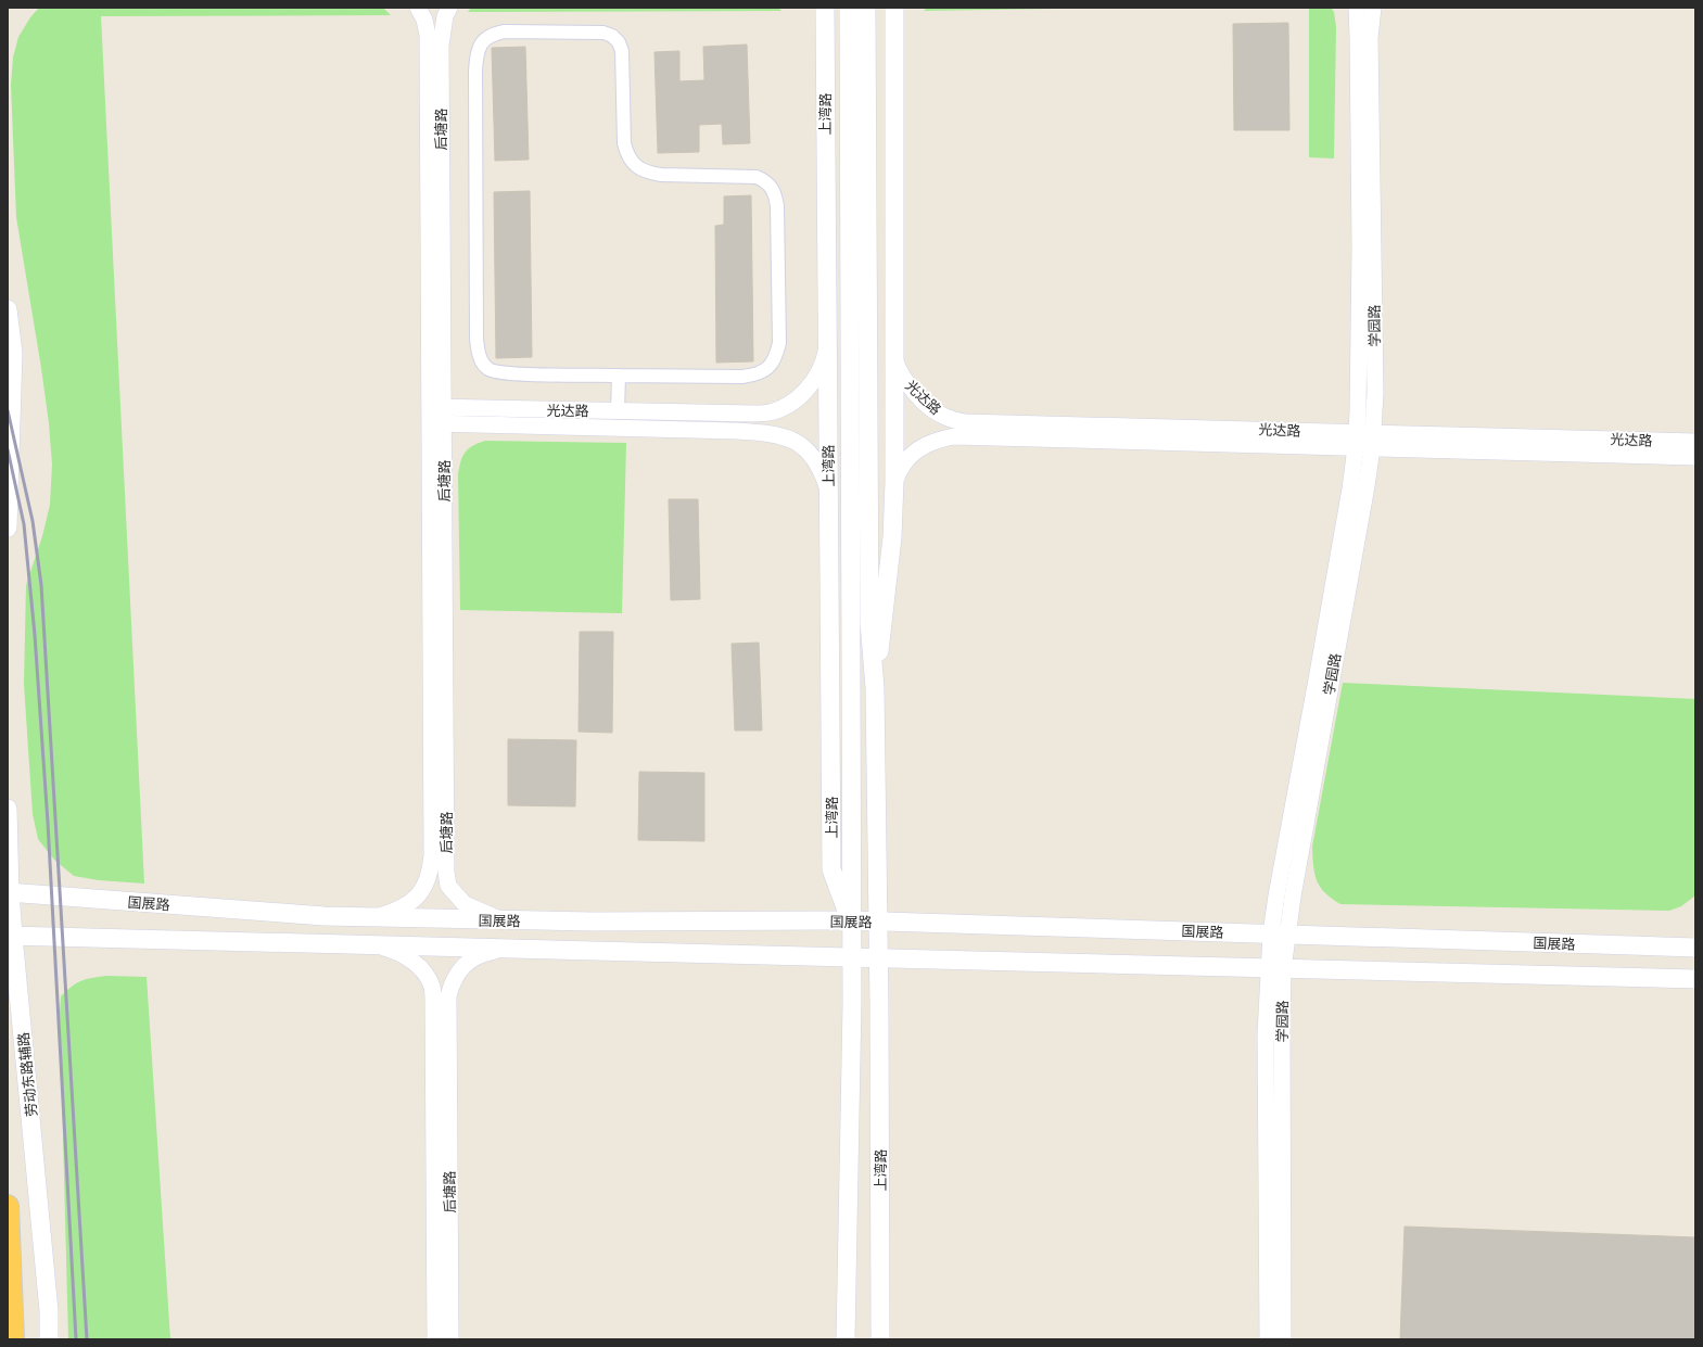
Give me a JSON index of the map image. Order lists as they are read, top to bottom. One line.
{"streets":{"main road":["上湾路","国展路","劳动东路辅路"],"street":["后塘路","学园路","光达路"]},"crossings":[["上湾路","光达路"],["上湾路","国展路"],["后塘路","光达路"],["后塘路","国展路"],["学园路","光达路"],["学园路","国展路"],["国展路","劳动东路辅路"]]}
